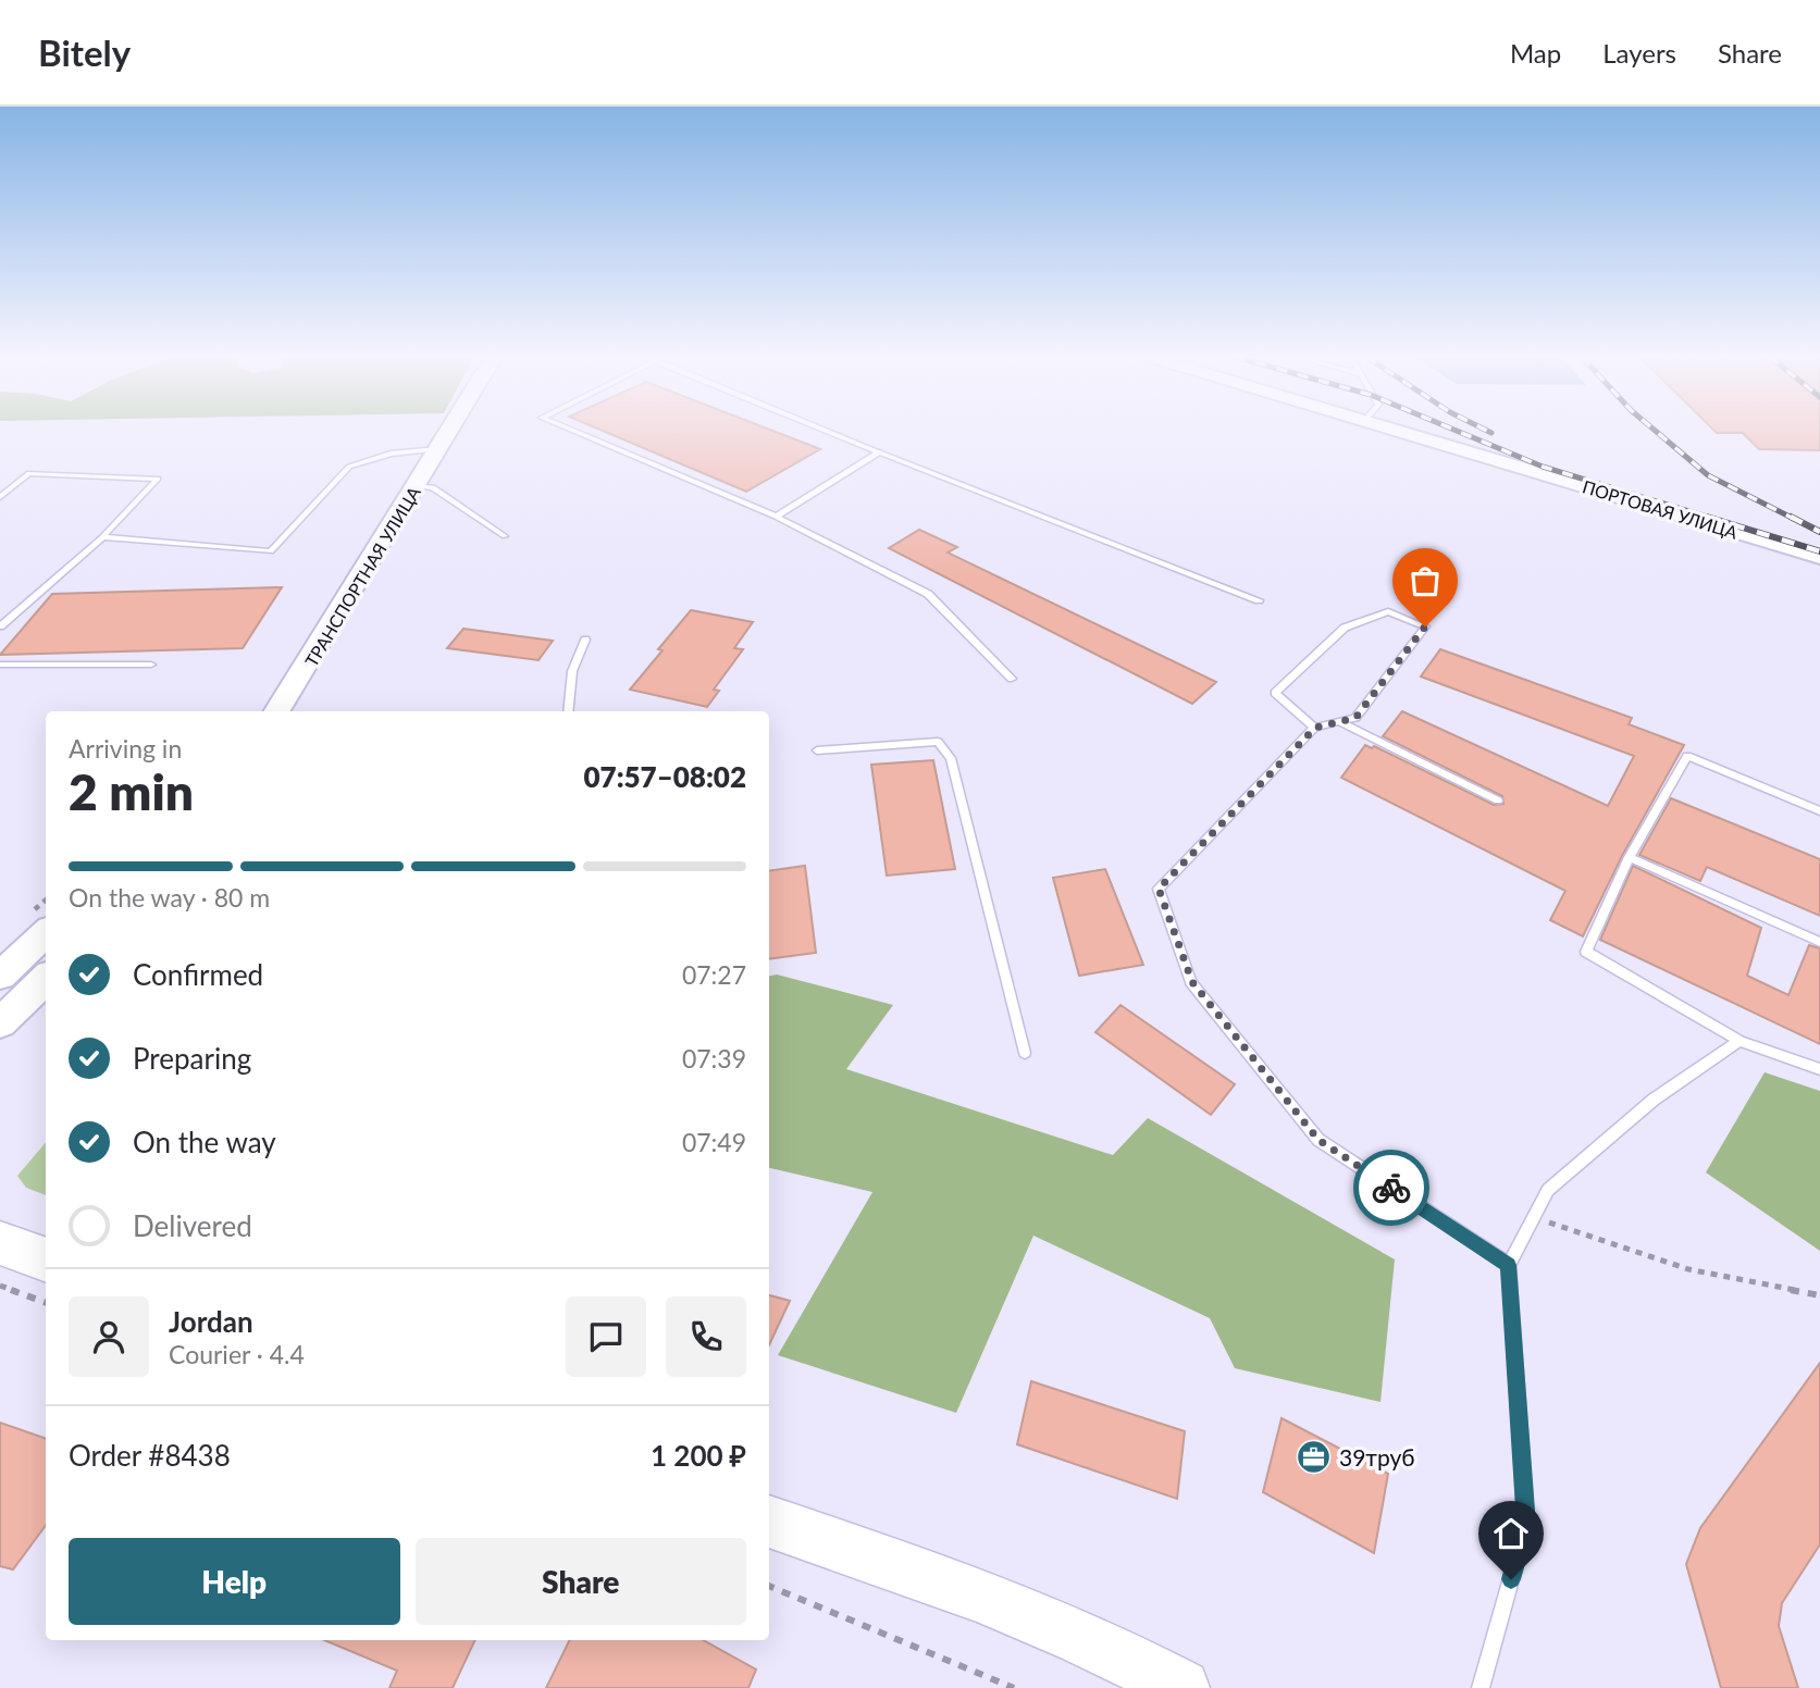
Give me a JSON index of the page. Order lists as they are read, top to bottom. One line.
{"streets":{"main road":["ПОРТОВАЯ УЛИЦА","ТРАНСПОРТНАЯ УЛИЦА"]},"places":{"office":["39труб"]},"page":{"header":"Bitely","nav":["Map","Layers","Share"],"heading":["2 min","Arriving in","07:57–08:02"],"panel":["Jordan","Courier · 4.4","Order #8438","1 200 ₽"],"bar":"On the way · 80 m","list":[["Confirmed","07:27"],["Preparing","07:39"],["On the way","07:49"],"Delivered"],"buttons":["Help","Share"]}}
